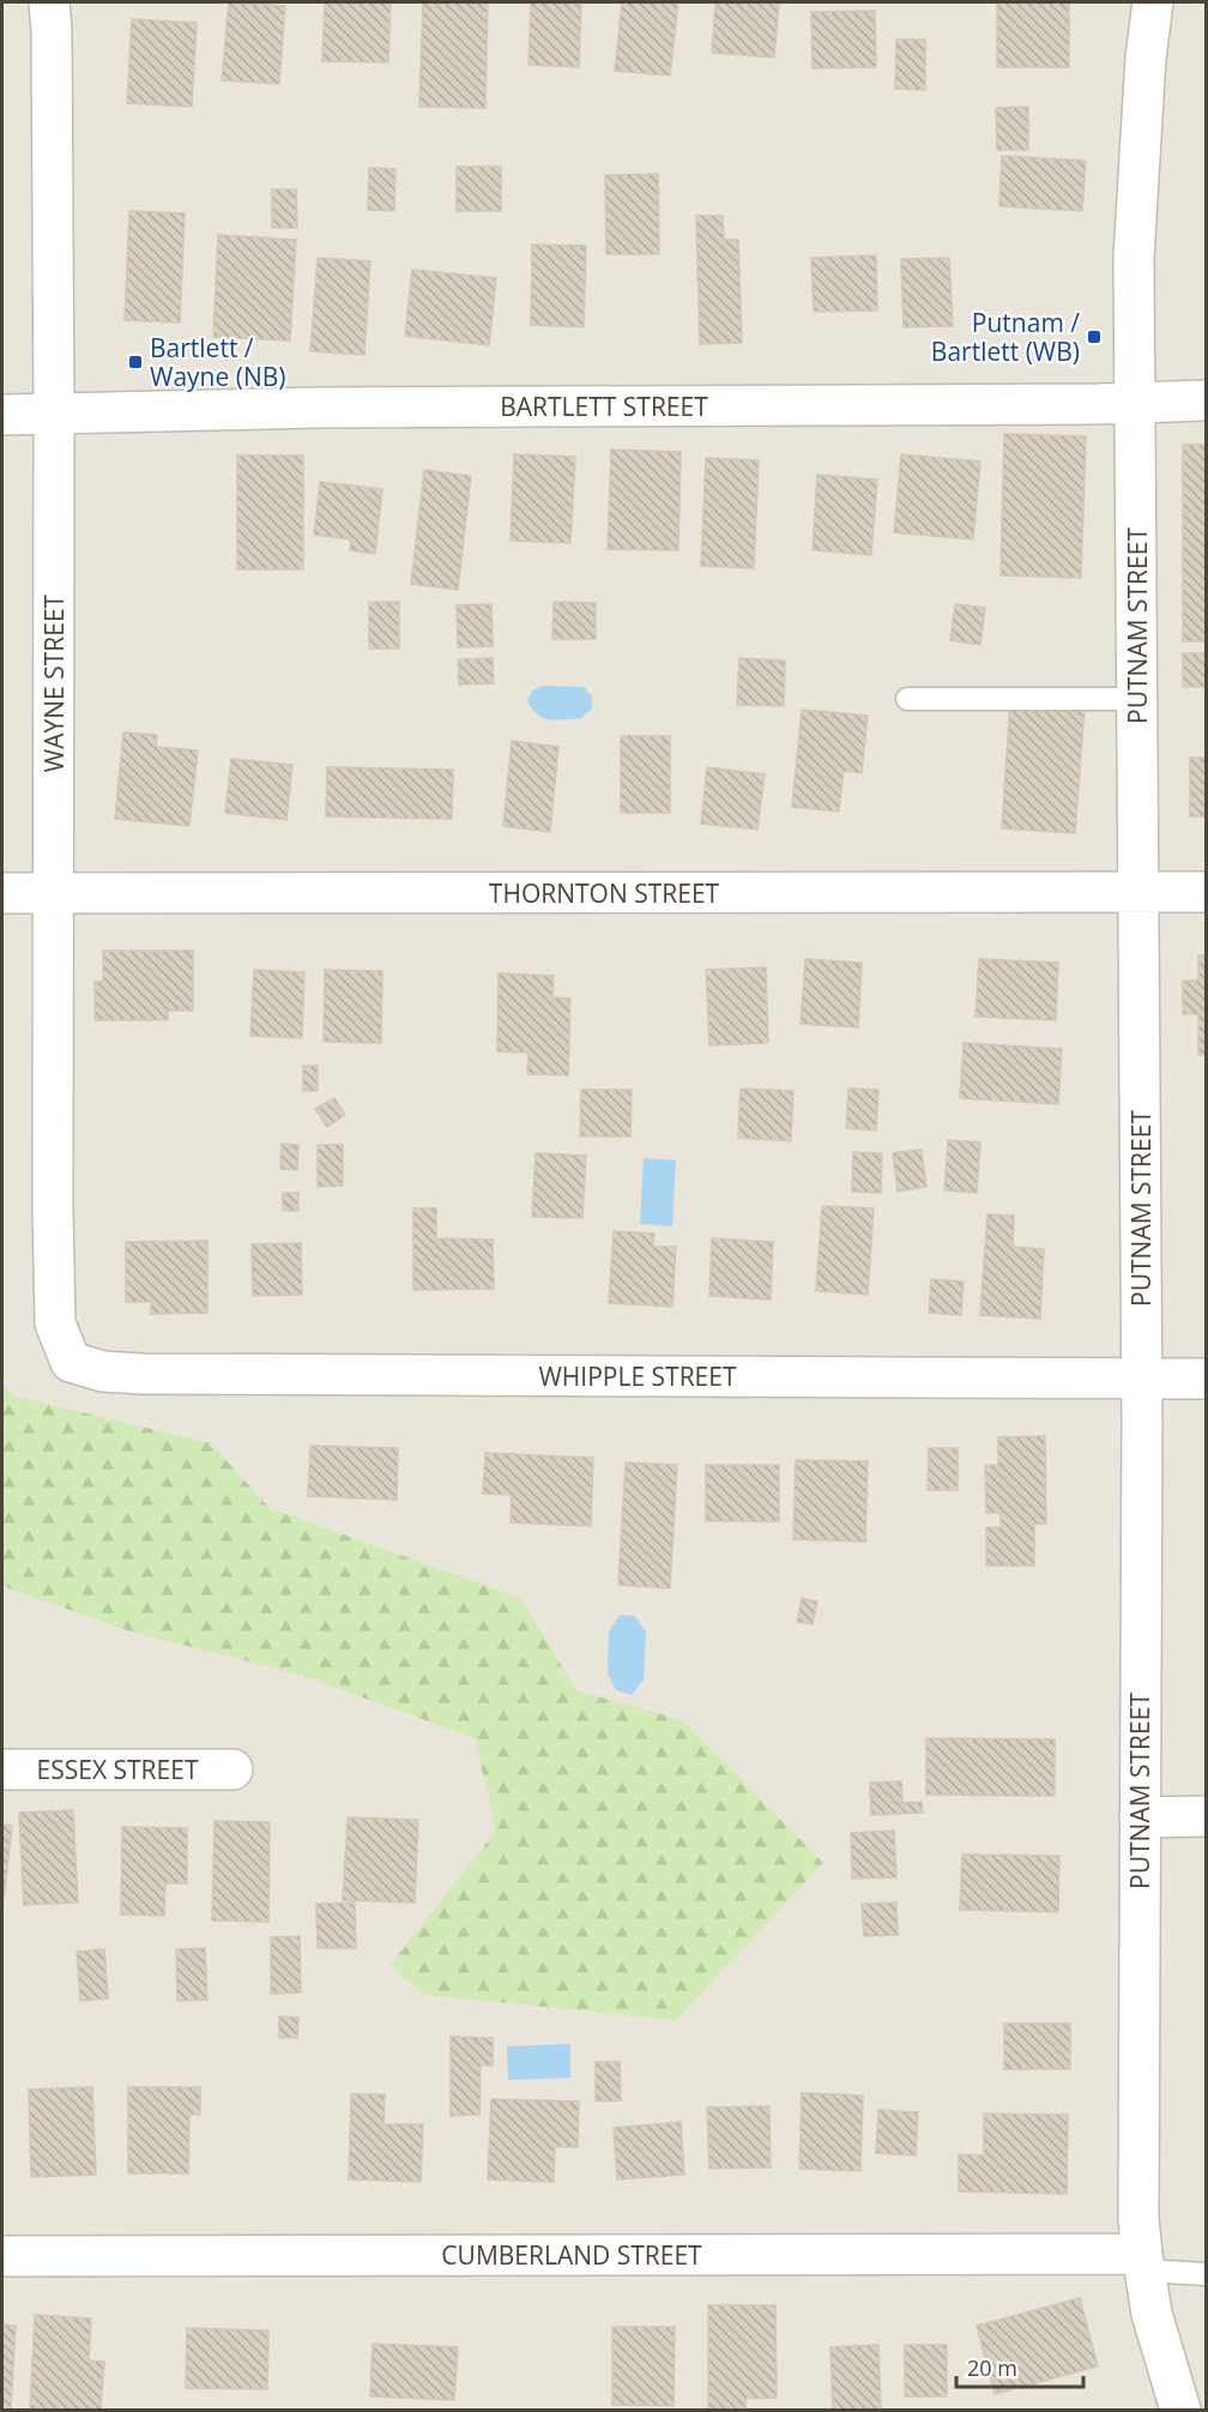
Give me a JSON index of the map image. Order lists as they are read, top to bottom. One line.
{"streets":{"street":["BARTLETT STREET","PUTNAM STREET","WAYNE STREET","THORNTON STREET","WHIPPLE STREET","ESSEX STREET","CUMBERLAND STREET"]},"crossings":[["BARTLETT STREET","PUTNAM STREET"],["BARTLETT STREET","WAYNE STREET"],["PUTNAM STREET","THORNTON STREET"],["PUTNAM STREET","WHIPPLE STREET"],["PUTNAM STREET","CUMBERLAND STREET"],["WAYNE STREET","THORNTON STREET"],["WAYNE STREET","WHIPPLE STREET"]],"places":{"transit":["Putnam / Bartlett (WB)","Bartlett / Wayne (NB)"]},"scale_bar":"20 m"}
